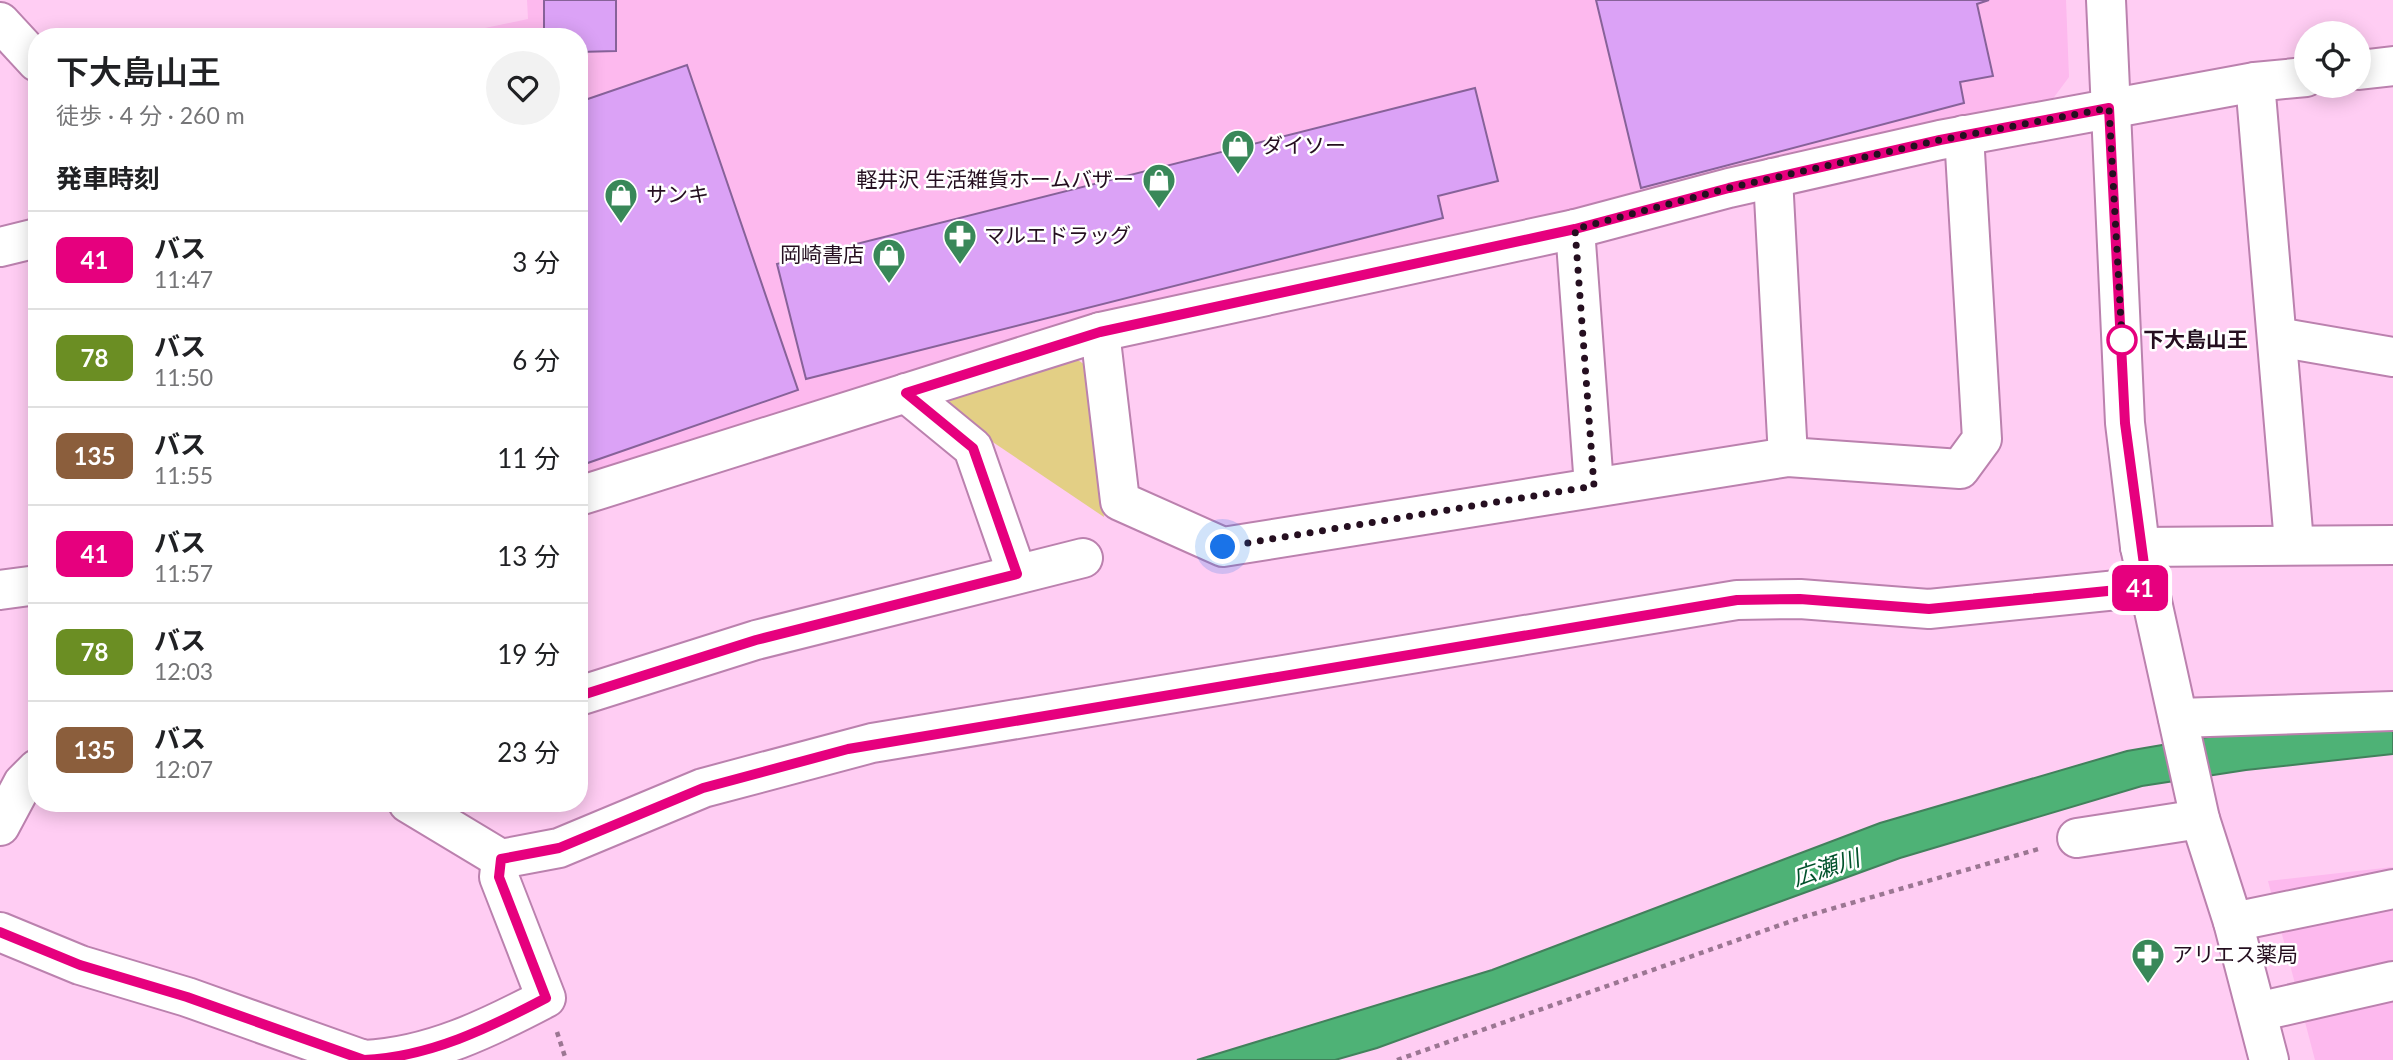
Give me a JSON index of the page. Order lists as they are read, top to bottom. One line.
{"water":["広瀬川"],"places":{"shop":["ダイソー","軽井沢 生活雑貨ホームバザー","サンキ","岡崎書店"],"pharmacy":["マルエドラッグ","アリエス薬局"],"other":["下大島山王"]},"lines":["bus line 41"],"page":{"on_map":"41","heading":[["下大島山王","徒歩 · 4 分 · 260 m"],"発車時刻"],"list":[{"mark":"41","name":"バス","note":"11:47","value":"3 分"},{"mark":"78","name":"バス","note":"11:50","value":"6 分"},{"mark":"135","name":"バス","note":"11:55","value":"11 分"},{"mark":"41","name":"バス","note":"11:57","value":"13 分"},{"mark":"78","name":"バス","note":"12:03","value":"19 分"},{"mark":"135","name":"バス","note":"12:07","value":"23 分"}]}}
